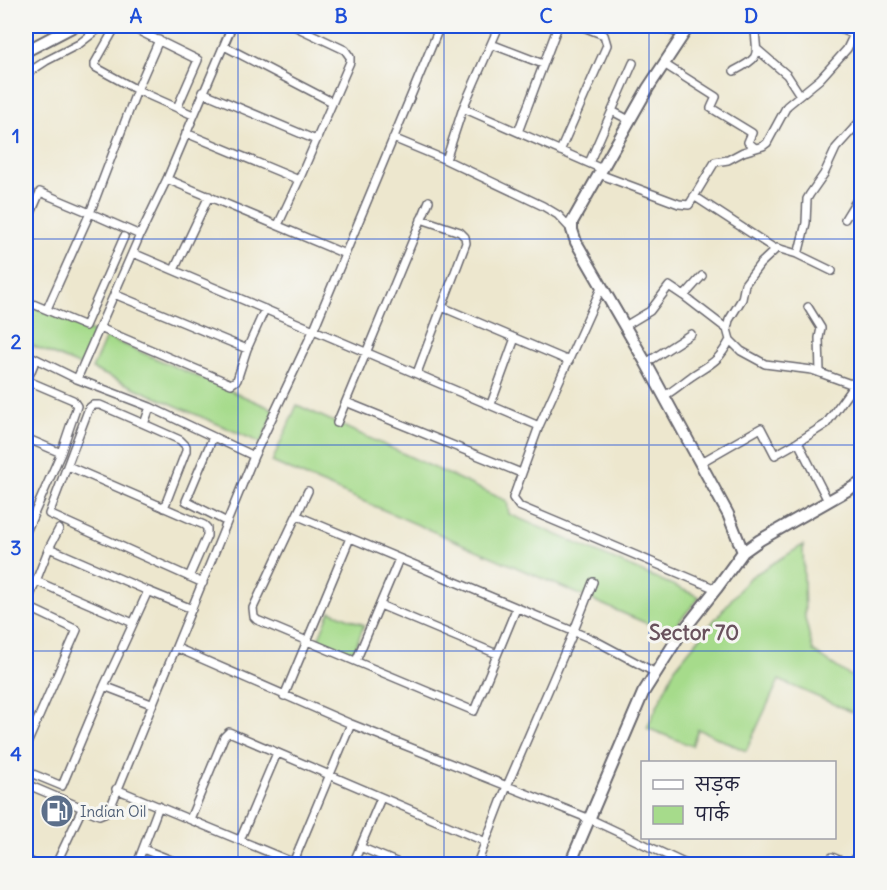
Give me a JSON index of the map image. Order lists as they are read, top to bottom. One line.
{"districts":["Sector 70"],"places":{"fuel station":["Indian Oil"]},"legend":["सड़क","पार्क"],"grid":{"columns":["A","B","C","D"],"rows":["1","2","3","4"]}}
